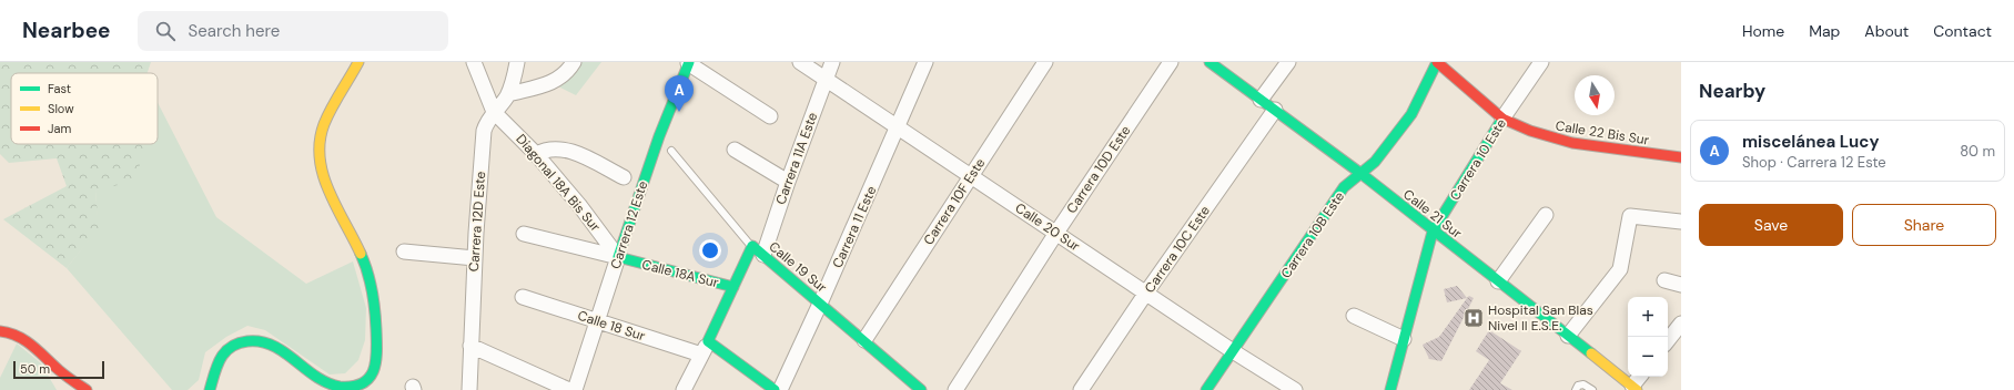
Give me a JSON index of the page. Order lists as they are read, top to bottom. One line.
{"streets":{"street":["Calle 22 Bis Sur","Carrera 11A Este","Carrera 10 Este","Carrera 10D Este","Diagonal 18A Bis Sur","Carrera 10F Este","Calle 21 Sur","Carrera 12D Este","Carrera 12 Este","Carrera 11 Este","Calle 20 Sur","Carrera 10B Este","Carrera 10C Este","Calle 19 Sur","Calle 18A Sur","Calle 18 Sur"]},"crossings":[["Calle 22 Bis Sur","Carrera 10 Este"],["Calle 22 Bis Sur","Carrera 10B Este"],["Carrera 11A Este","Calle 20 Sur"],["Carrera 11A Este","Calle 19 Sur"],["Carrera 10 Este","Calle 21 Sur"],["Carrera 10D Este","Calle 20 Sur"],["Diagonal 18A Bis Sur","Carrera 12D Este"],["Diagonal 18A Bis Sur","Carrera 12 Este"],["Diagonal 18A Bis Sur","Calle 18A Sur"],["Carrera 10F Este","Calle 20 Sur"],["Carrera 10F Este","Calle 19 Sur"],["Calle 21 Sur","Carrera 10B Este"],["Calle 21 Sur","Carrera 10C Este"],["Carrera 12 Este","Calle 18A Sur"],["Carrera 12 Este","Calle 18 Sur"],["Carrera 11 Este","Calle 20 Sur"],["Carrera 11 Este","Calle 19 Sur"],["Calle 20 Sur","Carrera 10B Este"],["Calle 20 Sur","Carrera 10C Este"]],"places":{"hospital":["Hospital San Blas Nivel II E.S.E."]},"legend":["Fast","Slow","Jam"],"scale_bar":"50 m","north":"bottom","page":{"header":"Nearbee","search":"Search here","nav":["Home","Map","About","Contact"],"heading":"Nearby","pins":"A","list":[{"mark":"A","name":"miscelánea Lucy","note":"Shop · Carrera 12 Este","value":"80 m"}],"buttons":["Save","Share"],"map_buttons":["+","−"],"scale":"50 m"}}
